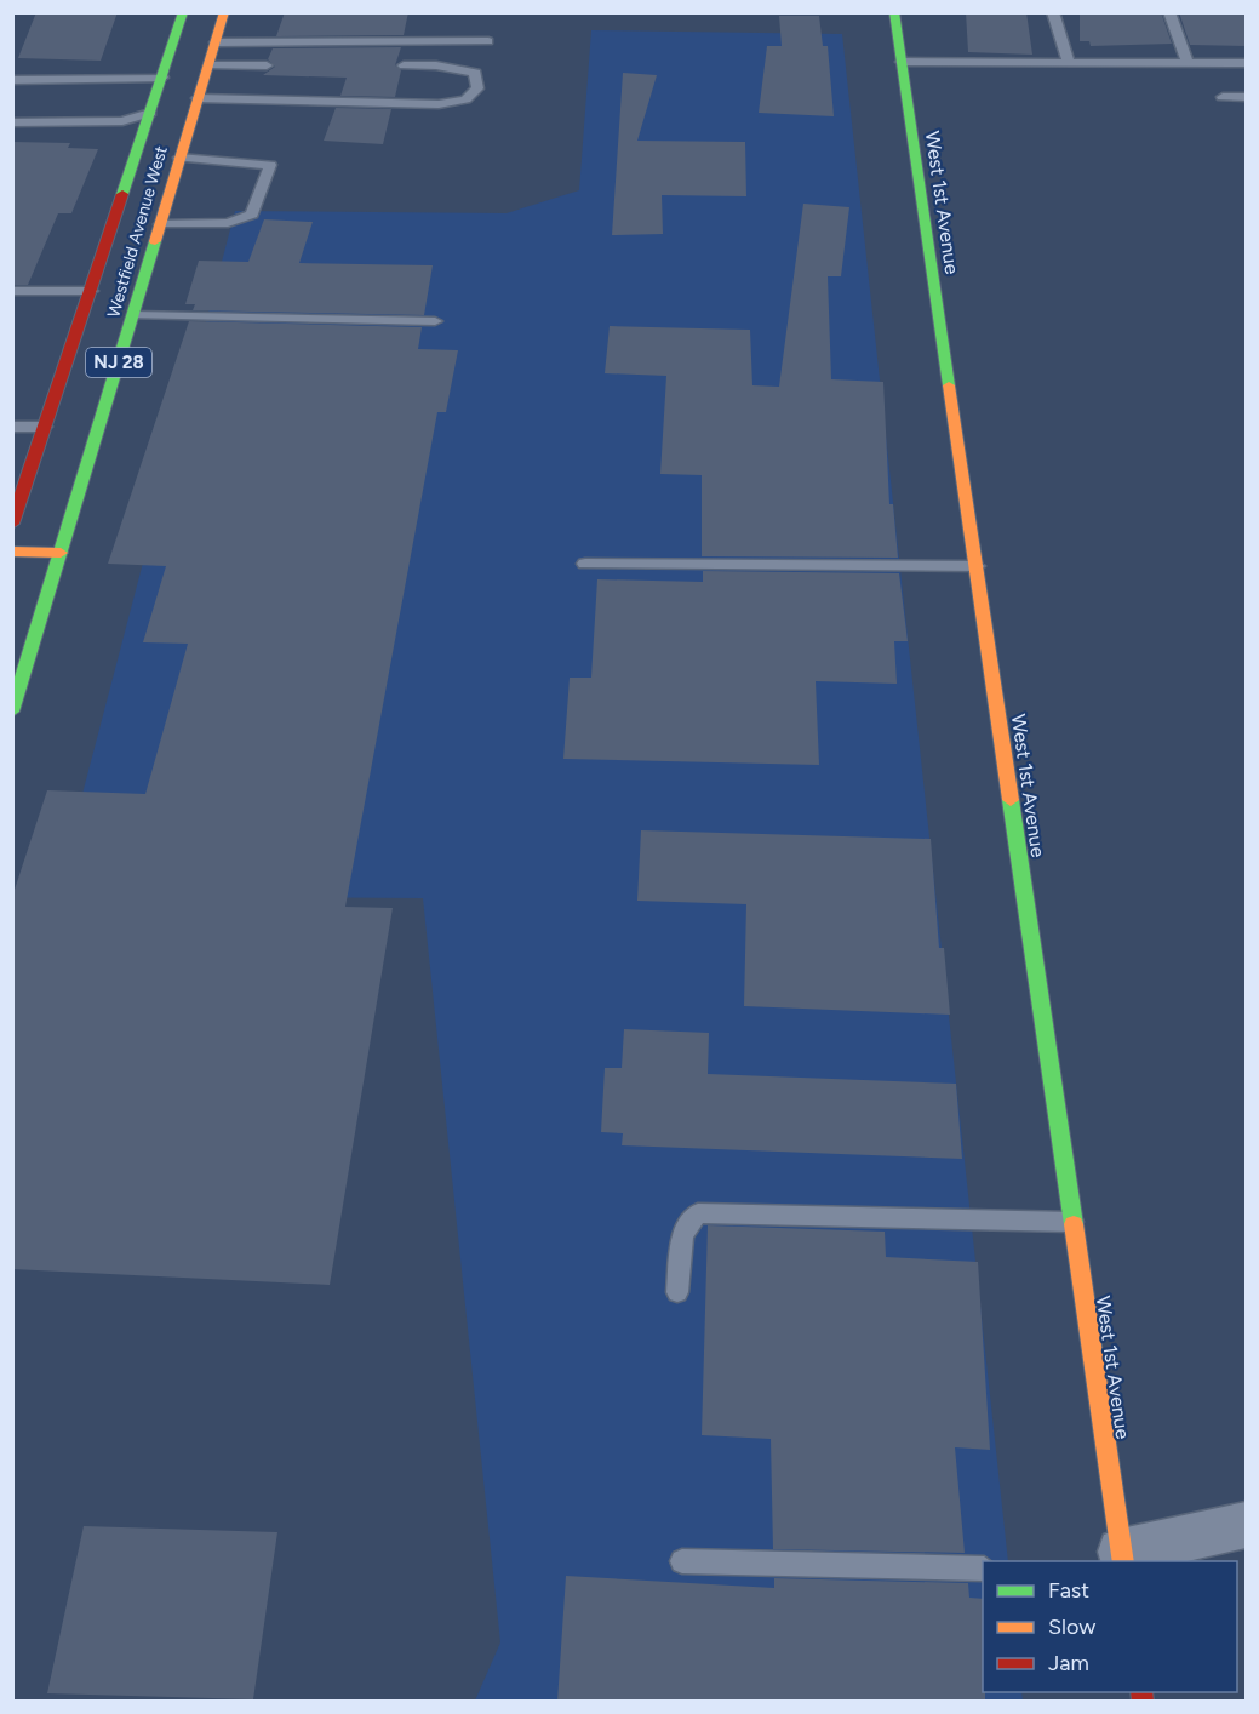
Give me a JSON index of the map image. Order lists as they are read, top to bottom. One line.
{"streets":{"main road":["West 1st Avenue","Westfield Avenue West","NJ 28"]},"legend":["Fast","Slow","Jam"]}
